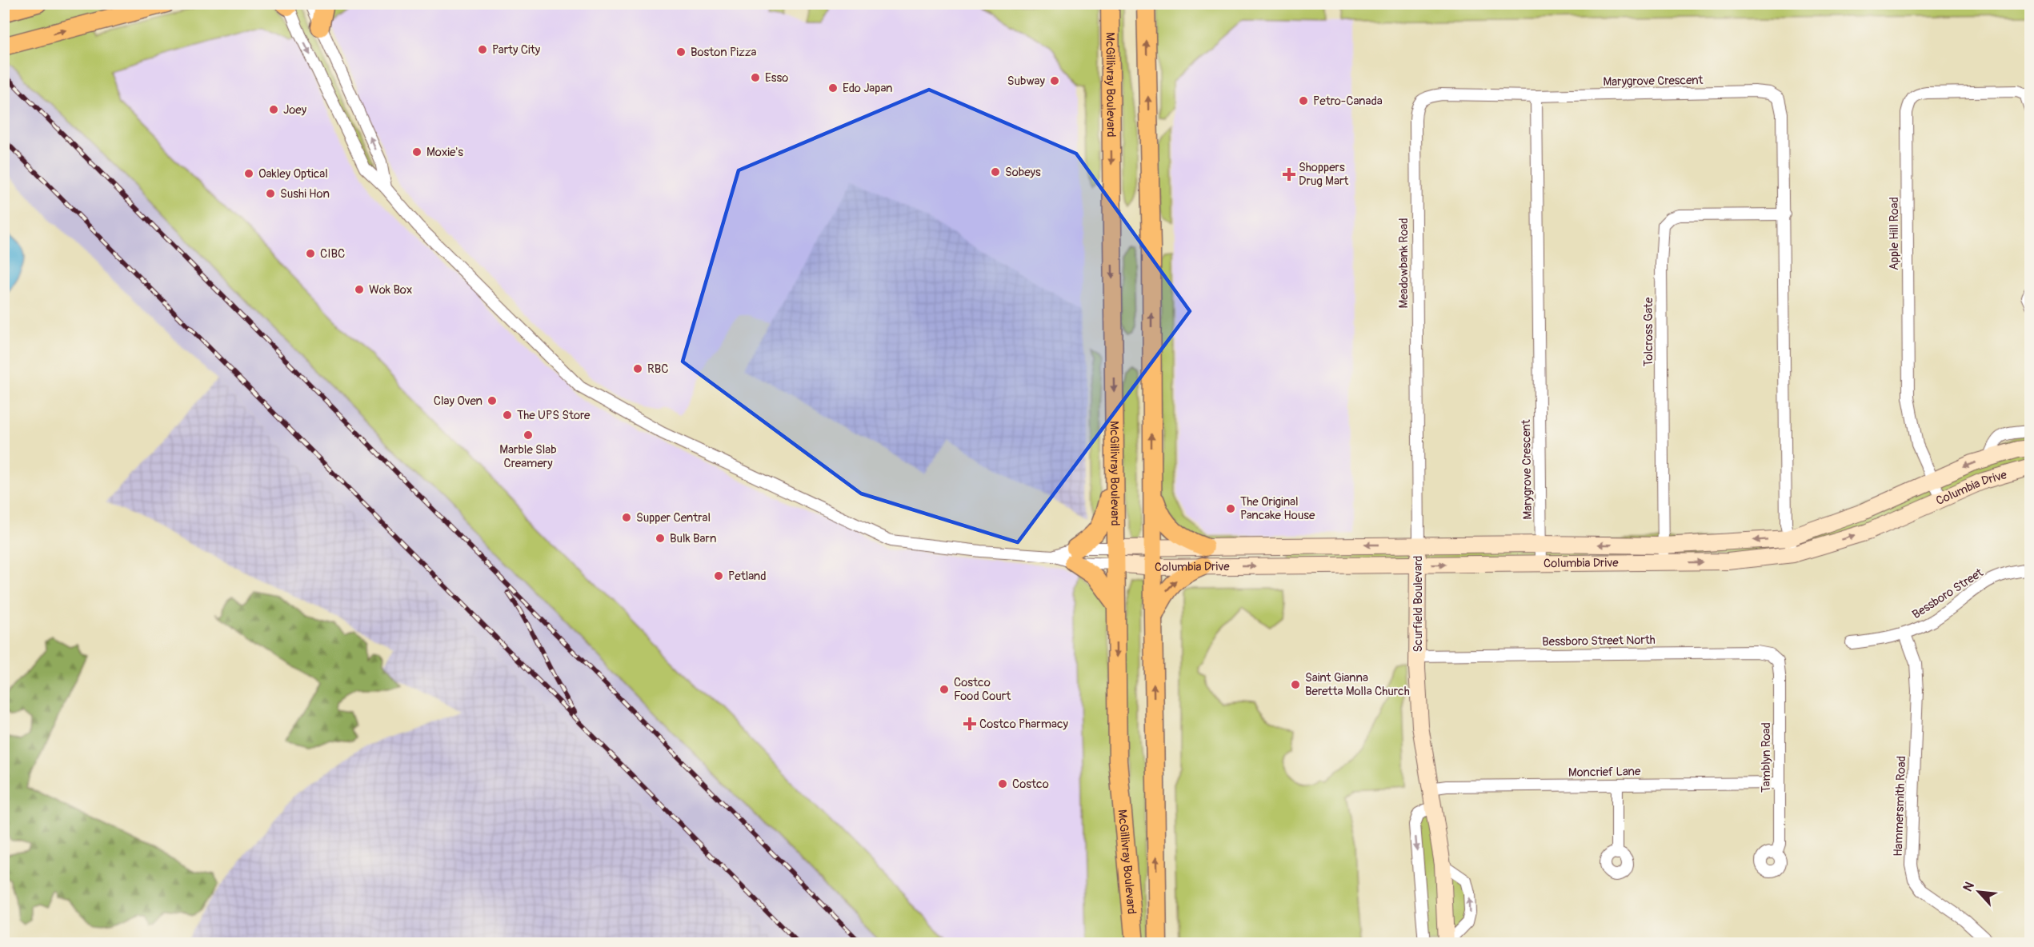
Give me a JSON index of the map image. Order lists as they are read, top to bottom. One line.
{"streets":{"main road":["McGillivray Boulevard"],"street":["Marygrove Crescent","Apple Hill Road","Meadowbank Road","Tolcross Gate","Columbia Drive","Bessboro Street","Scurfield Boulevard","Bessboro Street North","Tamblyn Road","Moncrief Lane","Hammersmith Road"]},"crossings":[["Marygrove Crescent","Meadowbank Road"],["Marygrove Crescent","Tolcross Gate"],["Marygrove Crescent","Columbia Drive"],["McGillivray Boulevard","Columbia Drive"],["Apple Hill Road","Columbia Drive"],["Meadowbank Road","Columbia Drive"],["Meadowbank Road","Scurfield Boulevard"],["Tolcross Gate","Columbia Drive"],["Columbia Drive","Scurfield Boulevard"],["Bessboro Street","Hammersmith Road"],["Scurfield Boulevard","Bessboro Street North"],["Scurfield Boulevard","Moncrief Lane"],["Bessboro Street North","Tamblyn Road"],["Tamblyn Road","Moncrief Lane"]],"places":{"other":["Party City","Boston Pizza","Esso","Subway","Edo Japan","Petro-Canada","Joey","Moxie's","Sobeys","Oakley Optical","Sushi Hon","CIBC","Wok Box","RBC","Clay Oven","The UPS Store","Marble Slab Creamery","The Original Pancake House","Supper Central","Bulk Barn","Petland","Saint Gianna Beretta Molla Church","Costco Food Court","Costco"],"health":["Shoppers Drug Mart","Costco Pharmacy"]},"north":"top left"}
